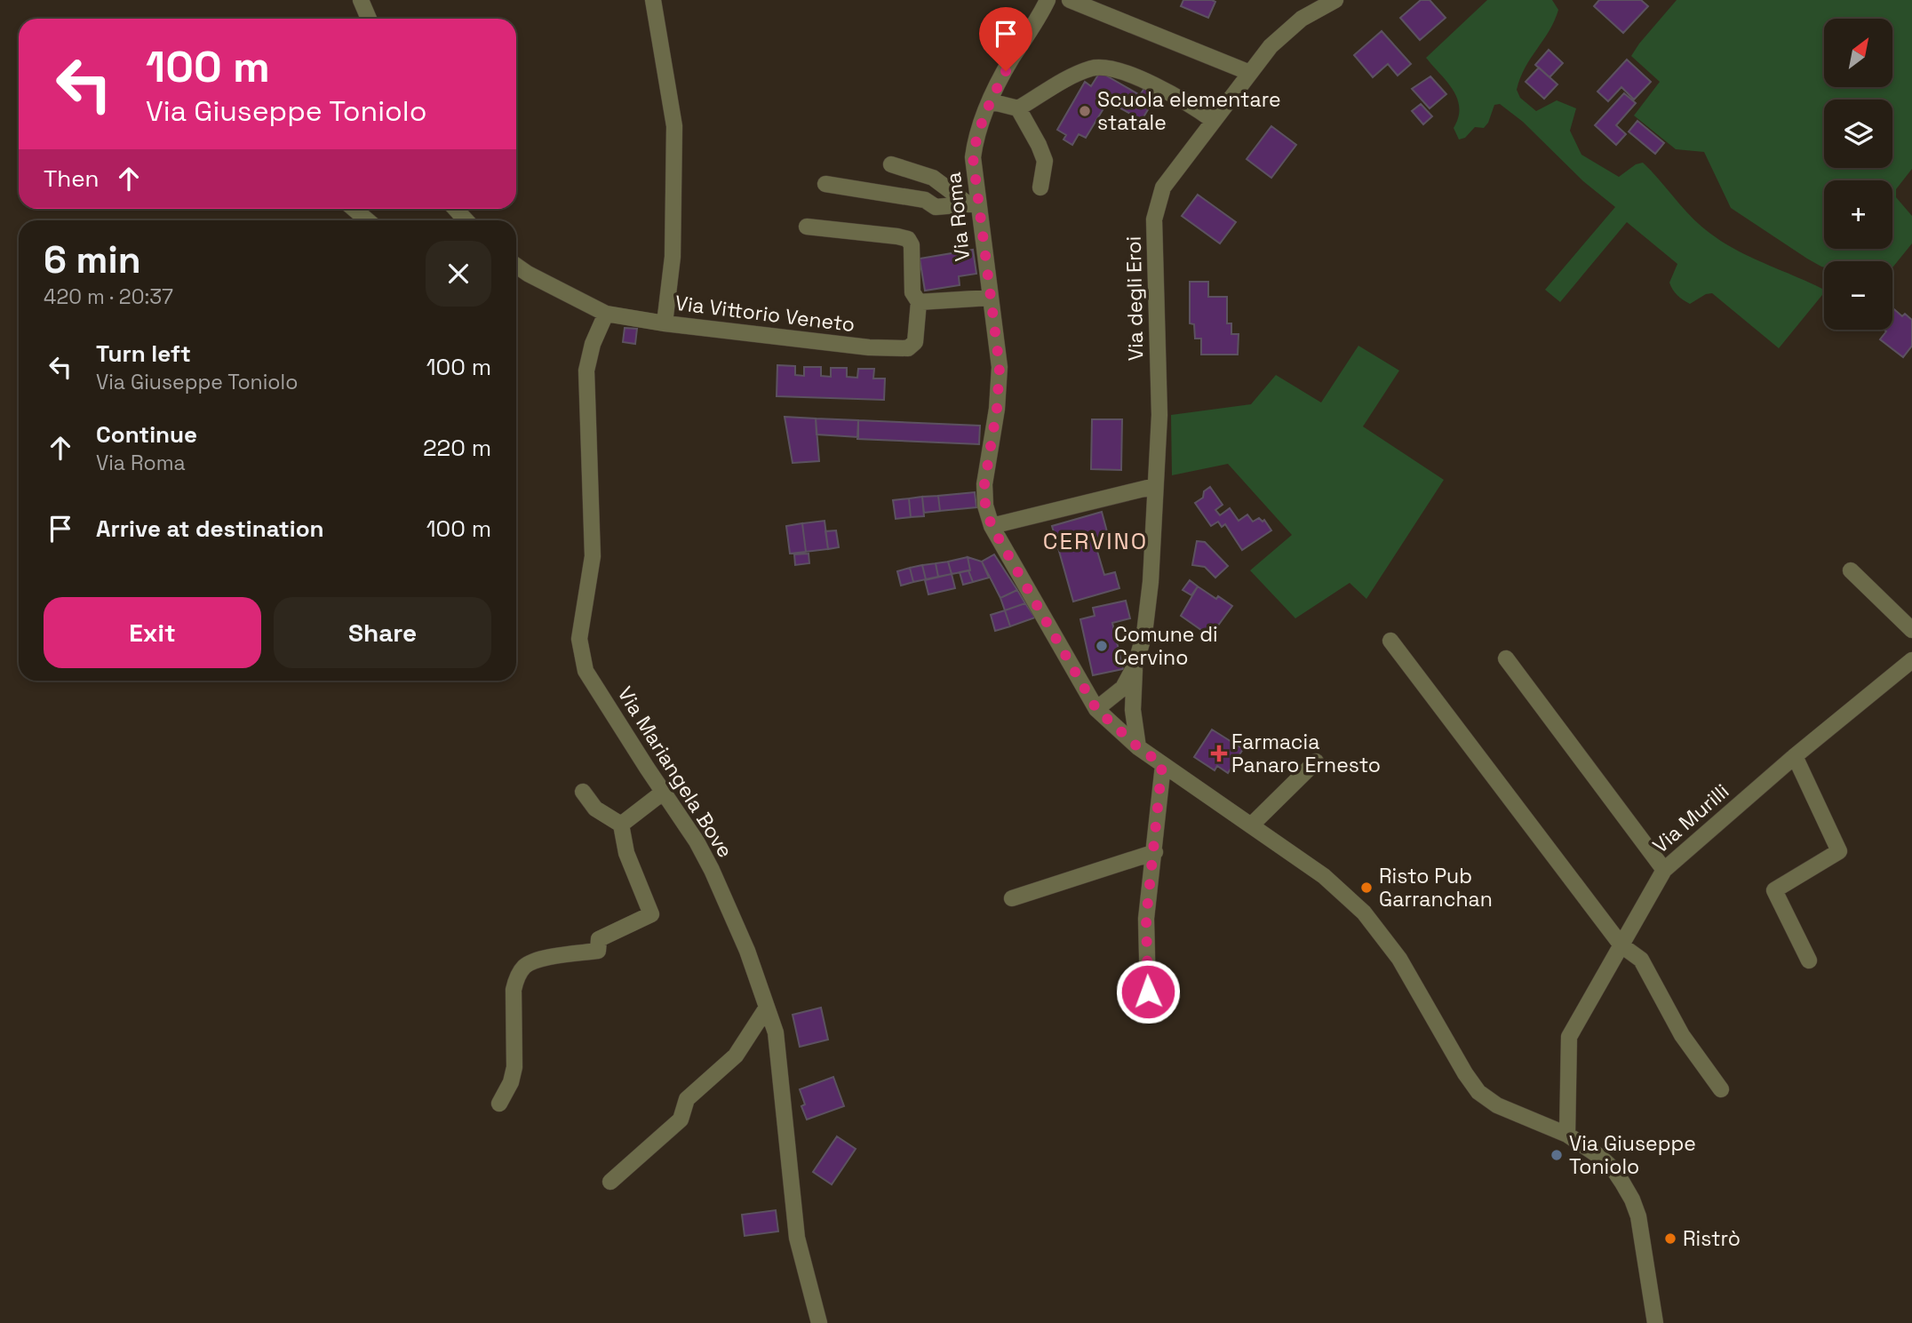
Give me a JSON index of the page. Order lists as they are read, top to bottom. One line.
{"streets":{"street":["Via Roma","Via degli Eroi","Via Vittorio Veneto","Via Mariangela Bove","Via Murilli"]},"crossings":[["Via Vittorio Veneto","Via Mariangela Bove"]],"districts":["CERVINO"],"places":{"other":["Scuola elementare statale","Comune di Cervino","Risto Pub Garranchan","Via Giuseppe Toniolo","Ristrò"],"health":["Farmacia Panaro Ernesto"]},"north":"top right","page":{"map_buttons":["+","−"],"turn":["100 m","Via Giuseppe Toniolo"],"then":"Then","heading":["6 min","420 m · 20:37"],"list":[{"name":"Turn left","note":"Via Giuseppe Toniolo","value":"100 m"},{"name":"Continue","note":"Via Roma","value":"220 m"},{"name":"Arrive at destination","value":"100 m"}],"buttons":["Exit","Share"]}}
